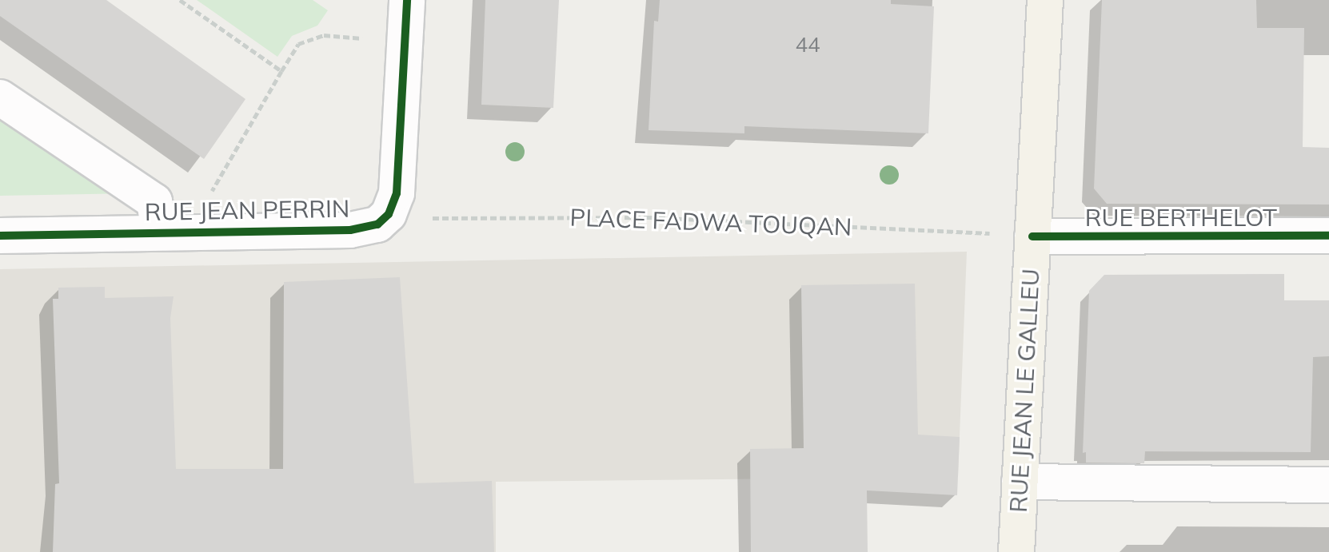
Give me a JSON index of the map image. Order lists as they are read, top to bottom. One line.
{"streets":{"main road":["RUE JEAN LE GALLEU"],"street":["RUE JEAN PERRIN","RUE BERTHELOT"],"path":["PLACE FADWA TOUQAN"]},"crossings":[["RUE JEAN PERRIN","PLACE FADWA TOUQAN"],["RUE BERTHELOT","PLACE FADWA TOUQAN"],["RUE BERTHELOT","RUE JEAN LE GALLEU"],["PLACE FADWA TOUQAN","RUE JEAN LE GALLEU"]],"house_numbers":["44"]}
